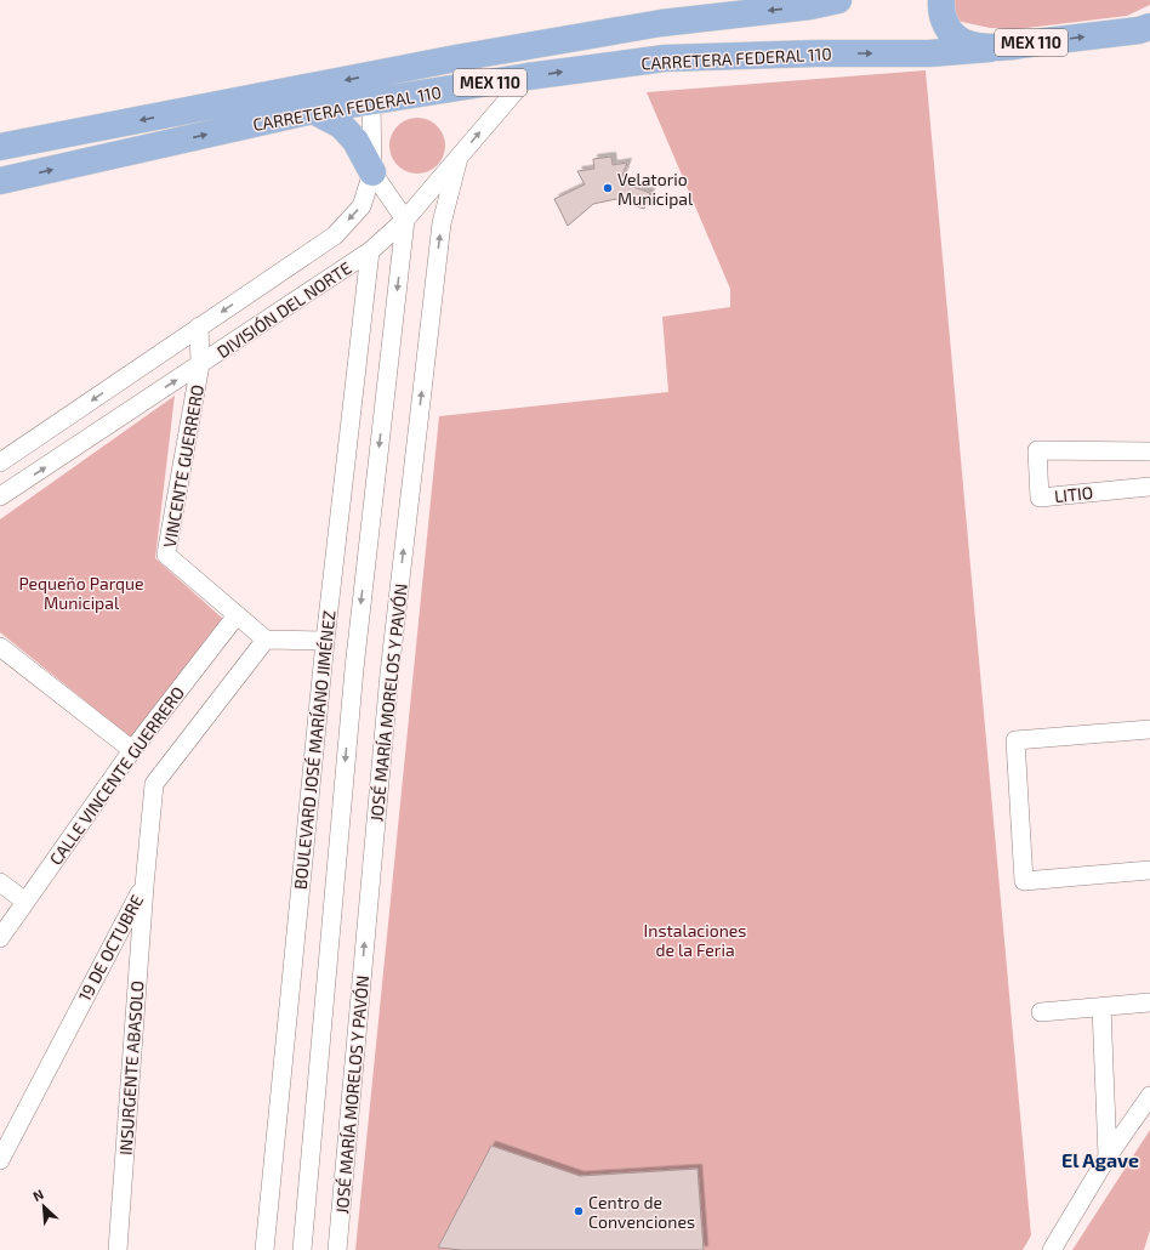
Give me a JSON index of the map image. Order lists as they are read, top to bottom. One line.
{"streets":{"main road":["MEX 110","CARRETERA FEDERAL 110"],"street":["DIVISIÓN DEL NORTE","VINCENTE GUERRERO","LITIO","JOSÉ MARÍA MORELOS Y PAVÓN","BOULEVARD JOSÉ MARÍANO JIMÉNEZ","CALLE VINCENTE GUERRERO","19 DE OCTUBRE","INSURGENTE ABASOLO"]},"crossings":[["MEX 110","CARRETERA FEDERAL 110"],["CARRETERA FEDERAL 110","DIVISIÓN DEL NORTE"],["DIVISIÓN DEL NORTE","VINCENTE GUERRERO"],["DIVISIÓN DEL NORTE","JOSÉ MARÍA MORELOS Y PAVÓN"],["DIVISIÓN DEL NORTE","BOULEVARD JOSÉ MARÍANO JIMÉNEZ"],["VINCENTE GUERRERO","CALLE VINCENTE GUERRERO"],["VINCENTE GUERRERO","19 DE OCTUBRE"],["19 DE OCTUBRE","INSURGENTE ABASOLO"]],"districts":["El Agave"],"parks":["Pequeño Parque Municipal","Instalaciones de la Feria"],"places":["Velatorio Municipal","Centro de Convenciones"],"north":"top left"}
